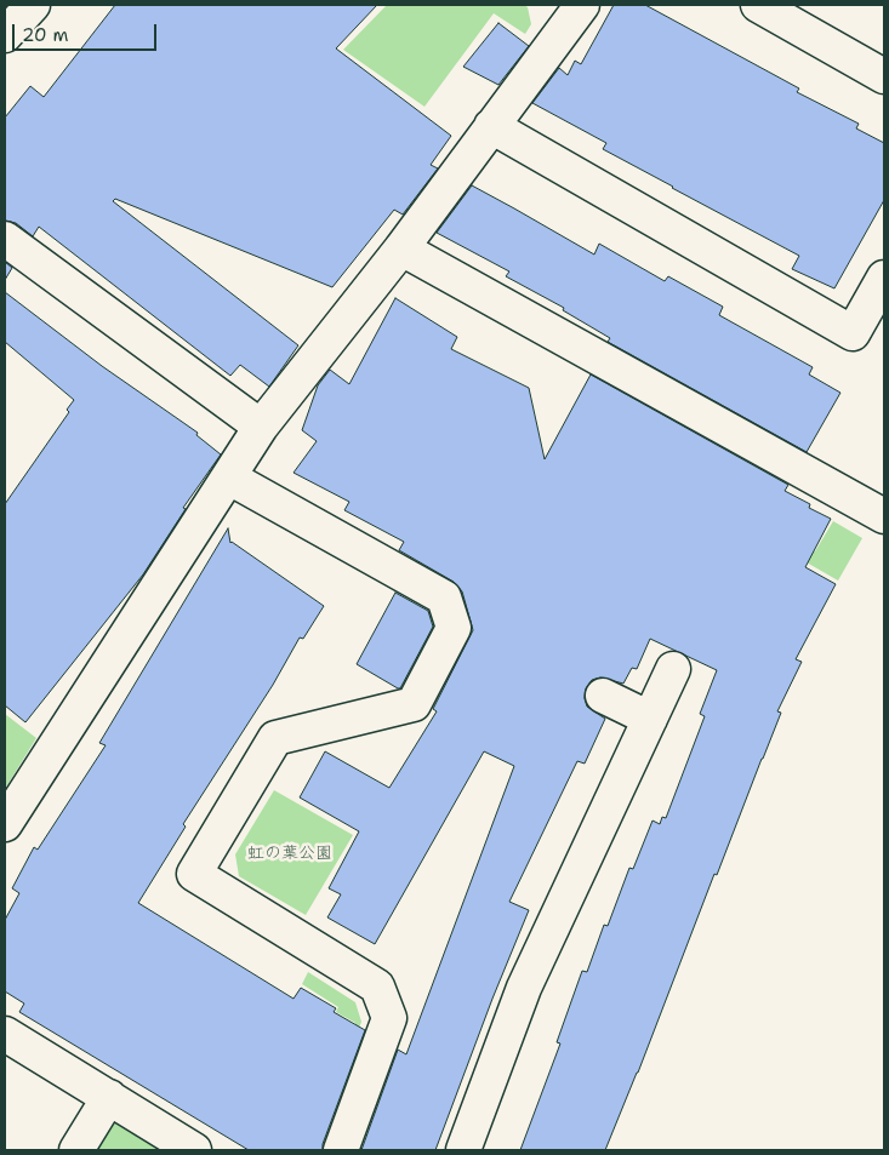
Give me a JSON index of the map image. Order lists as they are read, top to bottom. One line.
{"parks":["虹の葉公園"],"scale_bar":"20 m"}
